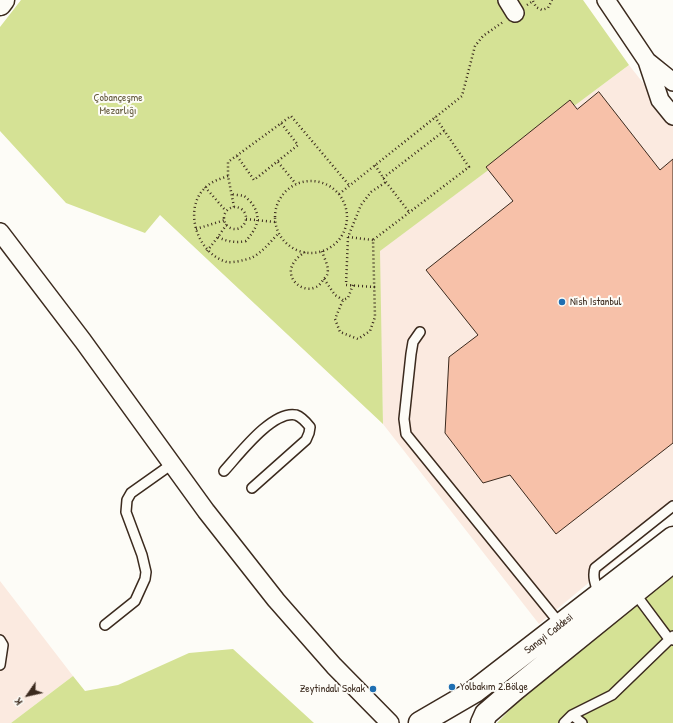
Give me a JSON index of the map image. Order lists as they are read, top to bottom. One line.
{"streets":{"main road":["Sanayi Caddesi"]},"parks":["Çobançeşme Mezarlığı"],"places":["Nish Istanbul","Yolbakım 2.Bölge","Zeytindalı Sokak"],"north":"bottom left"}
